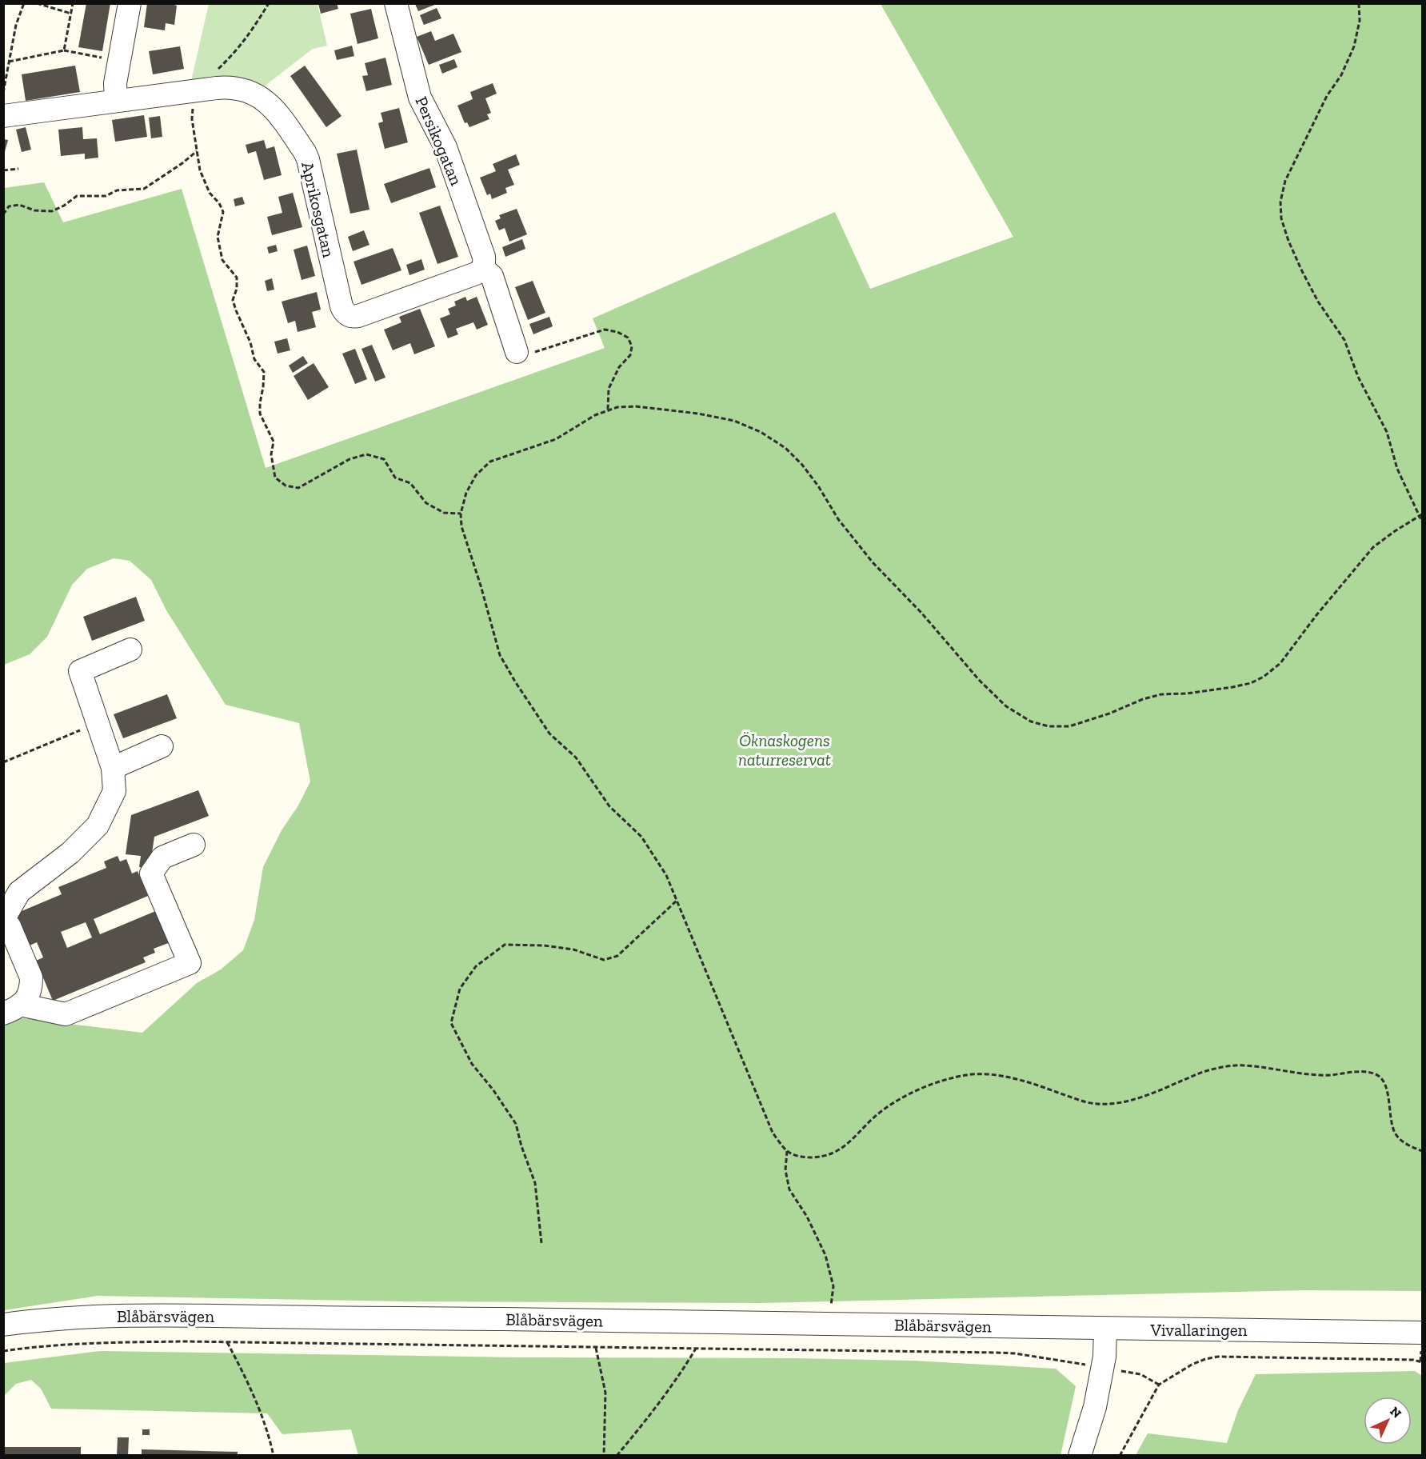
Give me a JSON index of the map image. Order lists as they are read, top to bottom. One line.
{"streets":{"street":["Persikogatan","Aprikosgatan","Blåbärsvägen","Vivallaringen"]},"crossings":[["Persikogatan","Aprikosgatan"],["Blåbärsvägen","Vivallaringen"]],"parks":["Öknaskogens naturreservat"],"north":"top right"}
